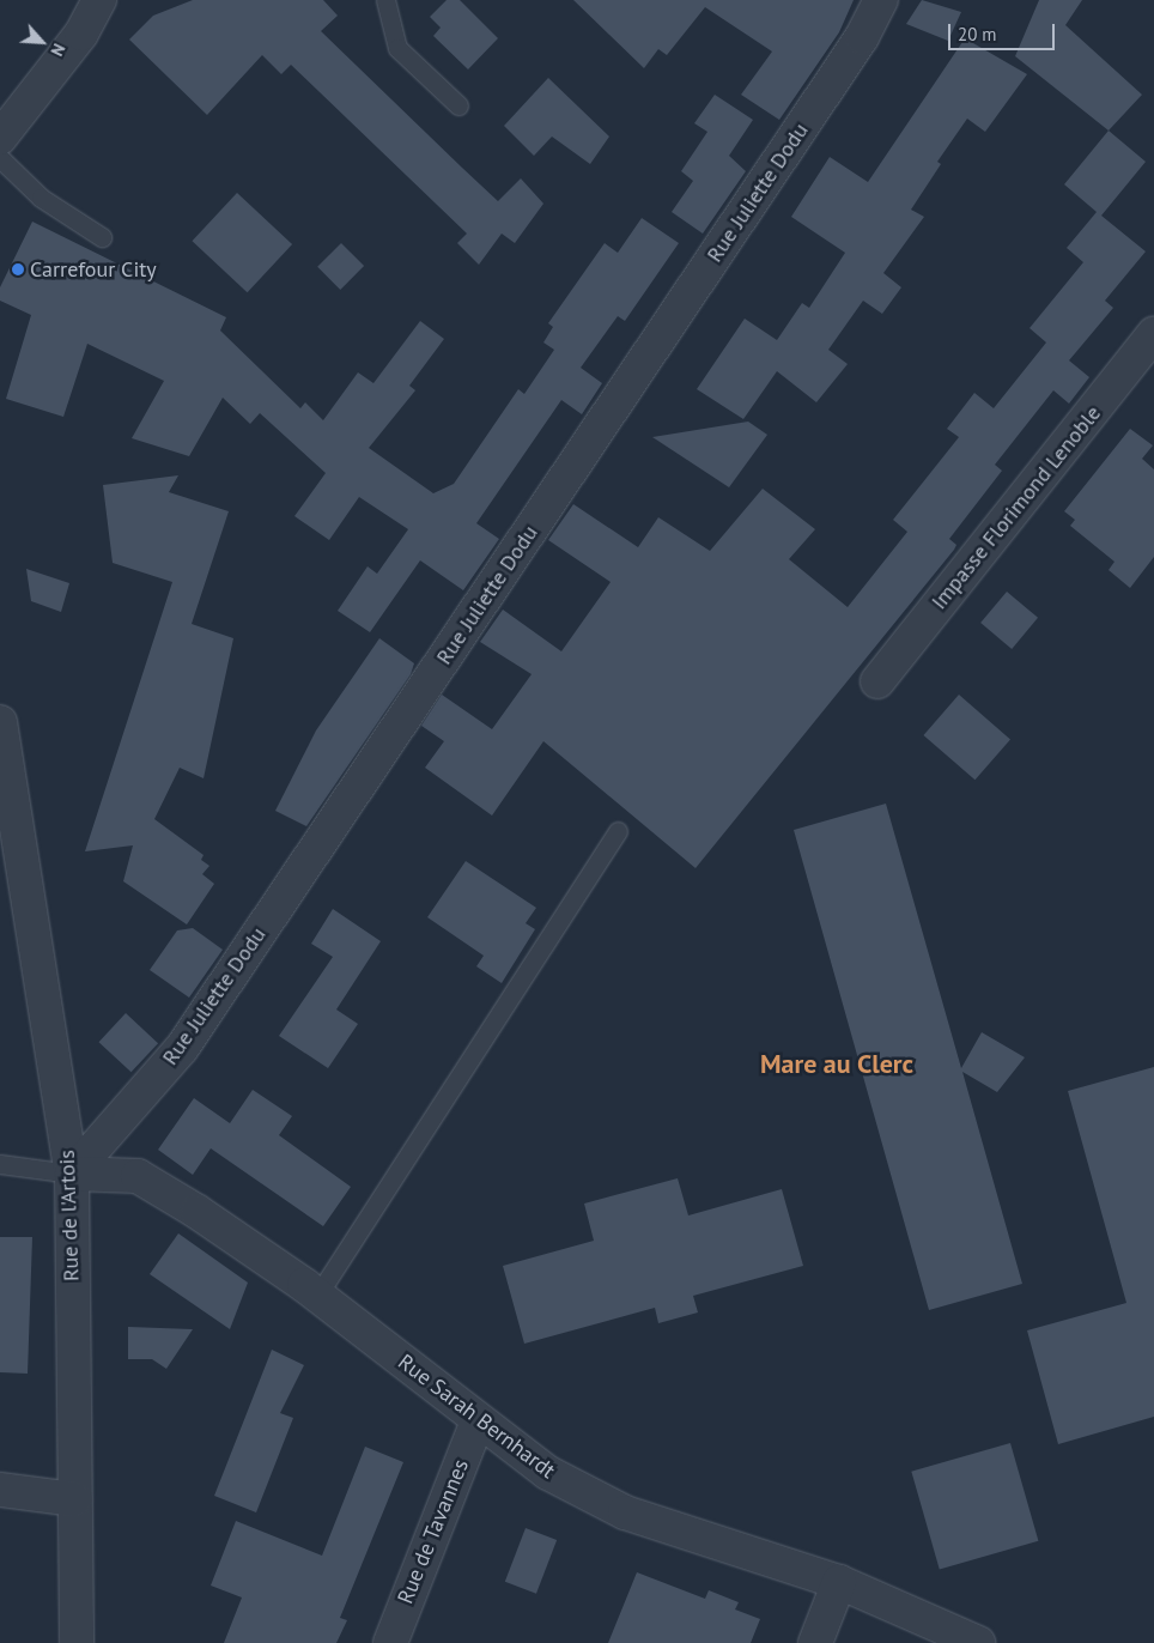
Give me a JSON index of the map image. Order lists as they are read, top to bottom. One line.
{"streets":{"street":["Rue Juliette Dodu","Impasse Florimond Lenoble","Rue de l'Artois","Rue Sarah Bernhardt","Rue de Tavannes"]},"crossings":[["Rue Juliette Dodu","Rue de l'Artois"],["Rue Juliette Dodu","Rue Sarah Bernhardt"],["Rue de l'Artois","Rue Sarah Bernhardt"],["Rue Sarah Bernhardt","Rue de Tavannes"]],"districts":["Mare au Clerc"],"places":["Carrefour City"],"scale_bar":"20 m","north":"bottom right"}
